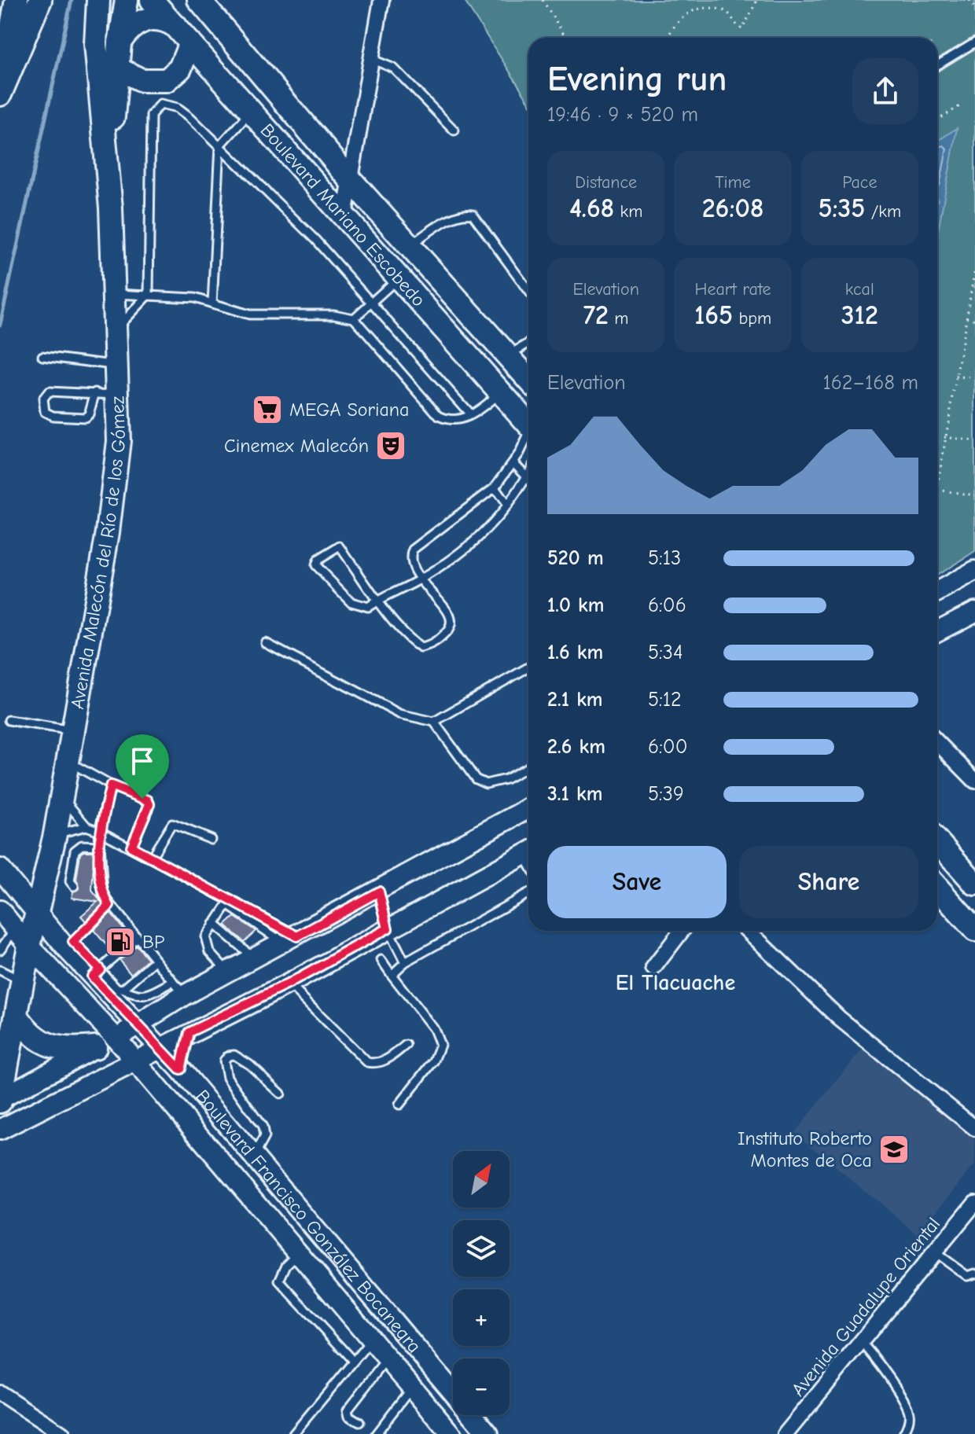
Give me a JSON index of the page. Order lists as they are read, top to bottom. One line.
{"streets":{"main road":["Boulevard Mariano Escobedo","Avenida Malecón del Río de los Gómez","Boulevard Francisco González Bocanegra"],"street":["Avenida Guadalupe Oriental"]},"crossings":[["Avenida Malecón del Río de los Gómez","Boulevard Francisco González Bocanegra"]],"districts":["El Tlacuache"],"places":{"supermarket":["MEGA Soriana"],"theatre":["Cinemex Malecón"],"fuel station":["BP"],"school or university":["Instituto Roberto Montes de Oca"]},"north":"top right","page":{"heading":["Evening run","19:46 · 9 × 520 m"],"stats":[["Distance","4.68 km"],["Time","26:08"],["Pace","5:35 /km"],["Elevation","72 m"],["Heart rate","165 bpm"],["kcal","312"]],"chart":["Elevation","162–168 m"],"list":[{"name":"520 m","note":"5:13"},{"name":"1.0 km","note":"6:06"},{"name":"1.6 km","note":"5:34"},{"name":"2.1 km","note":"5:12"},{"name":"2.6 km","note":"6:00"},{"name":"3.1 km","note":"5:39"}],"buttons":["Save","Share"],"map_buttons":["+","−"]}}
